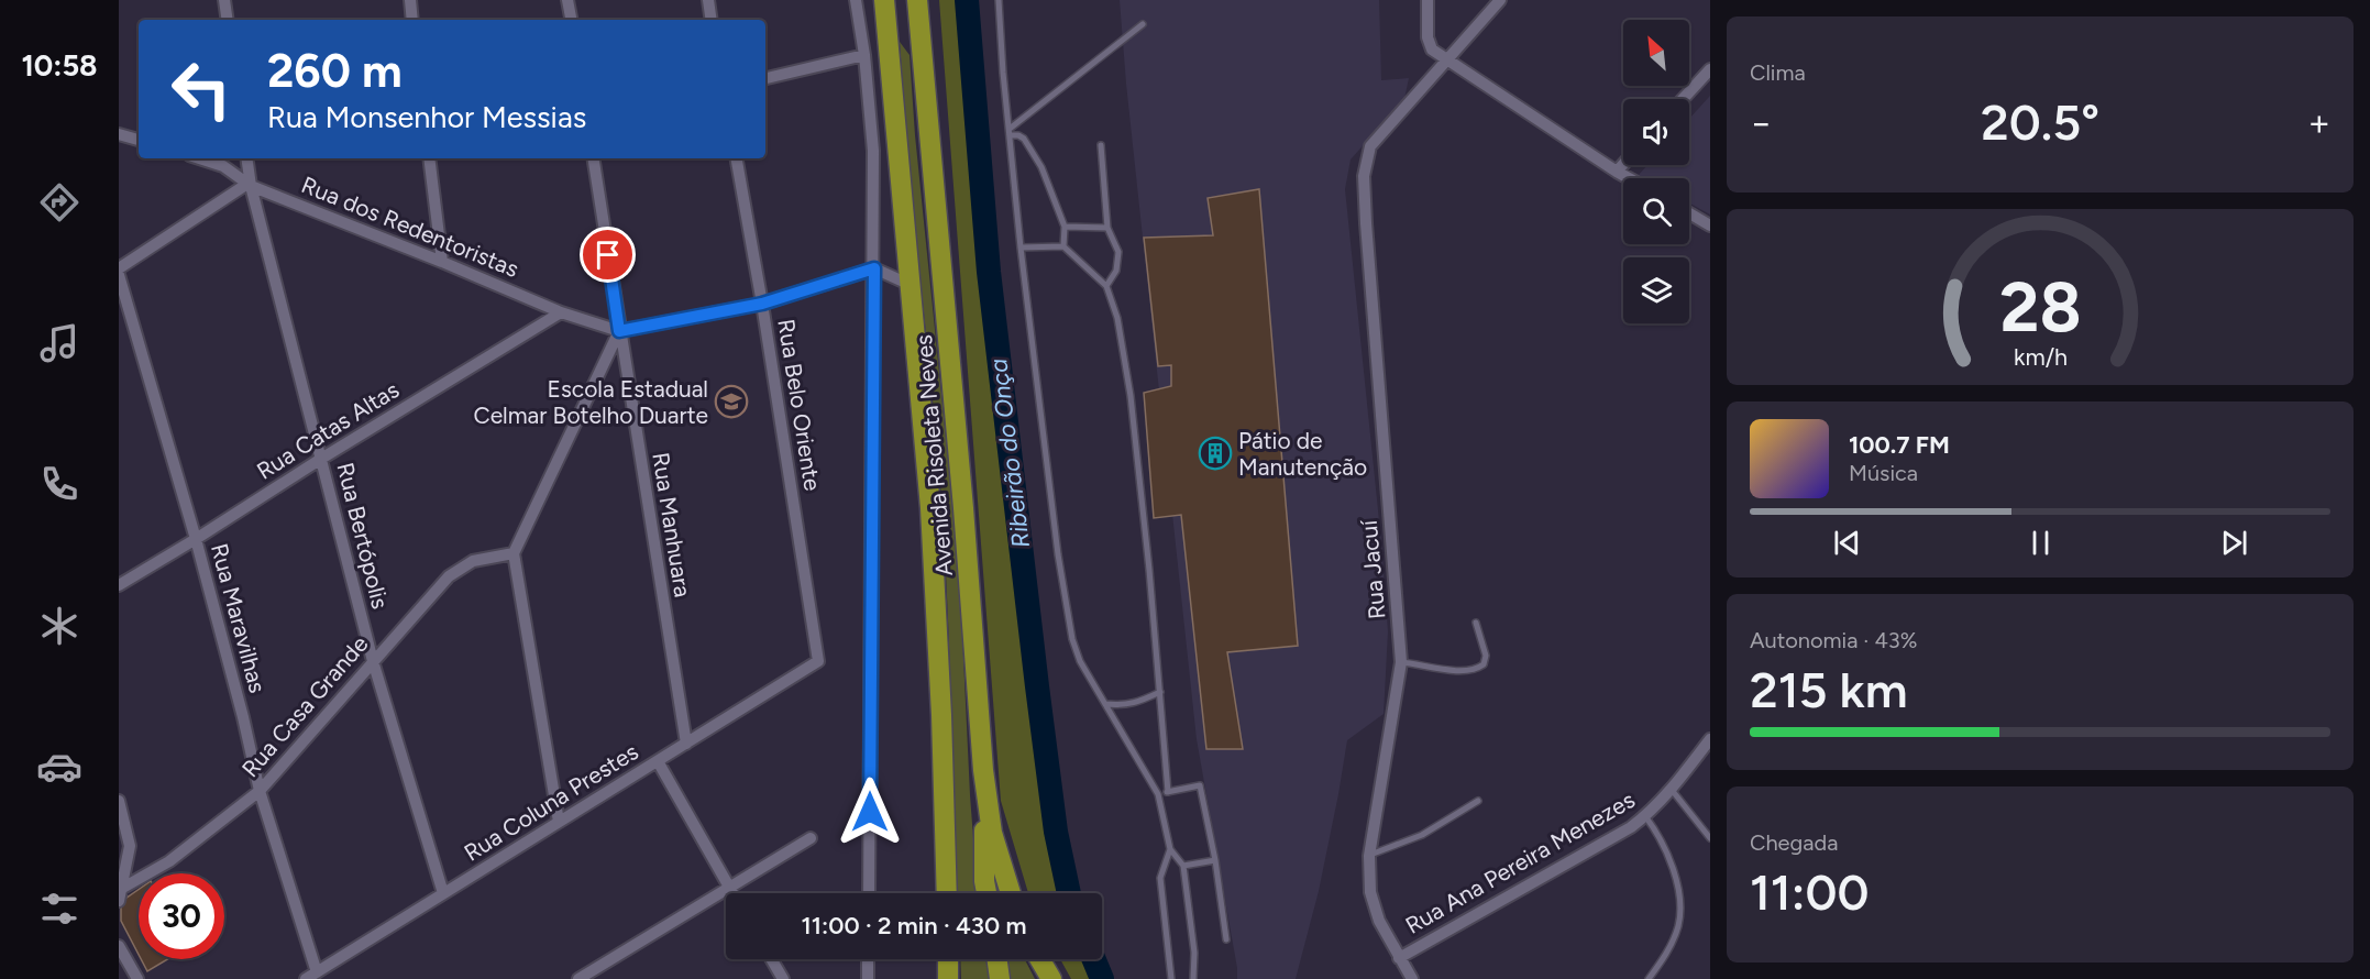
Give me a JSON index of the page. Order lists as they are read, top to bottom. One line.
{"streets":{"highway":["Avenida Risoleta Neves"],"street":["Rua dos Redentoristas","Rua Belo Oriente","Rua Catas Altas","Rua Manhuara","Rua Bertópolis","Rua Jacuí","Rua Maravilhas","Rua Casa Grande","Rua Coluna Prestes","Rua Ana Pereira Menezes"]},"crossings":[["Rua dos Redentoristas","Rua Catas Altas"],["Rua dos Redentoristas","Rua Manhuara"],["Rua dos Redentoristas","Rua Bertópolis"],["Rua Belo Oriente","Rua Coluna Prestes"],["Rua Catas Altas","Rua Bertópolis"],["Rua Catas Altas","Rua Maravilhas"],["Rua Manhuara","Rua Coluna Prestes"],["Rua Bertópolis","Rua Casa Grande"],["Rua Bertópolis","Rua Coluna Prestes"],["Rua Jacuí","Rua Ana Pereira Menezes"],["Rua Maravilhas","Rua Casa Grande"],["Rua Maravilhas","Rua Coluna Prestes"]],"water":["Ribeirão do Onça"],"places":{"school or university":["Escola Estadual Celmar Botelho Duarte"],"building":["Pátio de Manutenção"]},"north":"top left","page":{"tabs":"10:58","tile":["Clima",["Autonomia · 43%","215 km"],["Chegada","11:00"]],"turn":["260 m","Rua Monsenhor Messias"],"heat":["−","20.5°","+"],"song":["100.7 FM","Música"],"limit":"30","trip":"11:00 · 2 min · 430 m","gauge":["28","km/h"]}}
